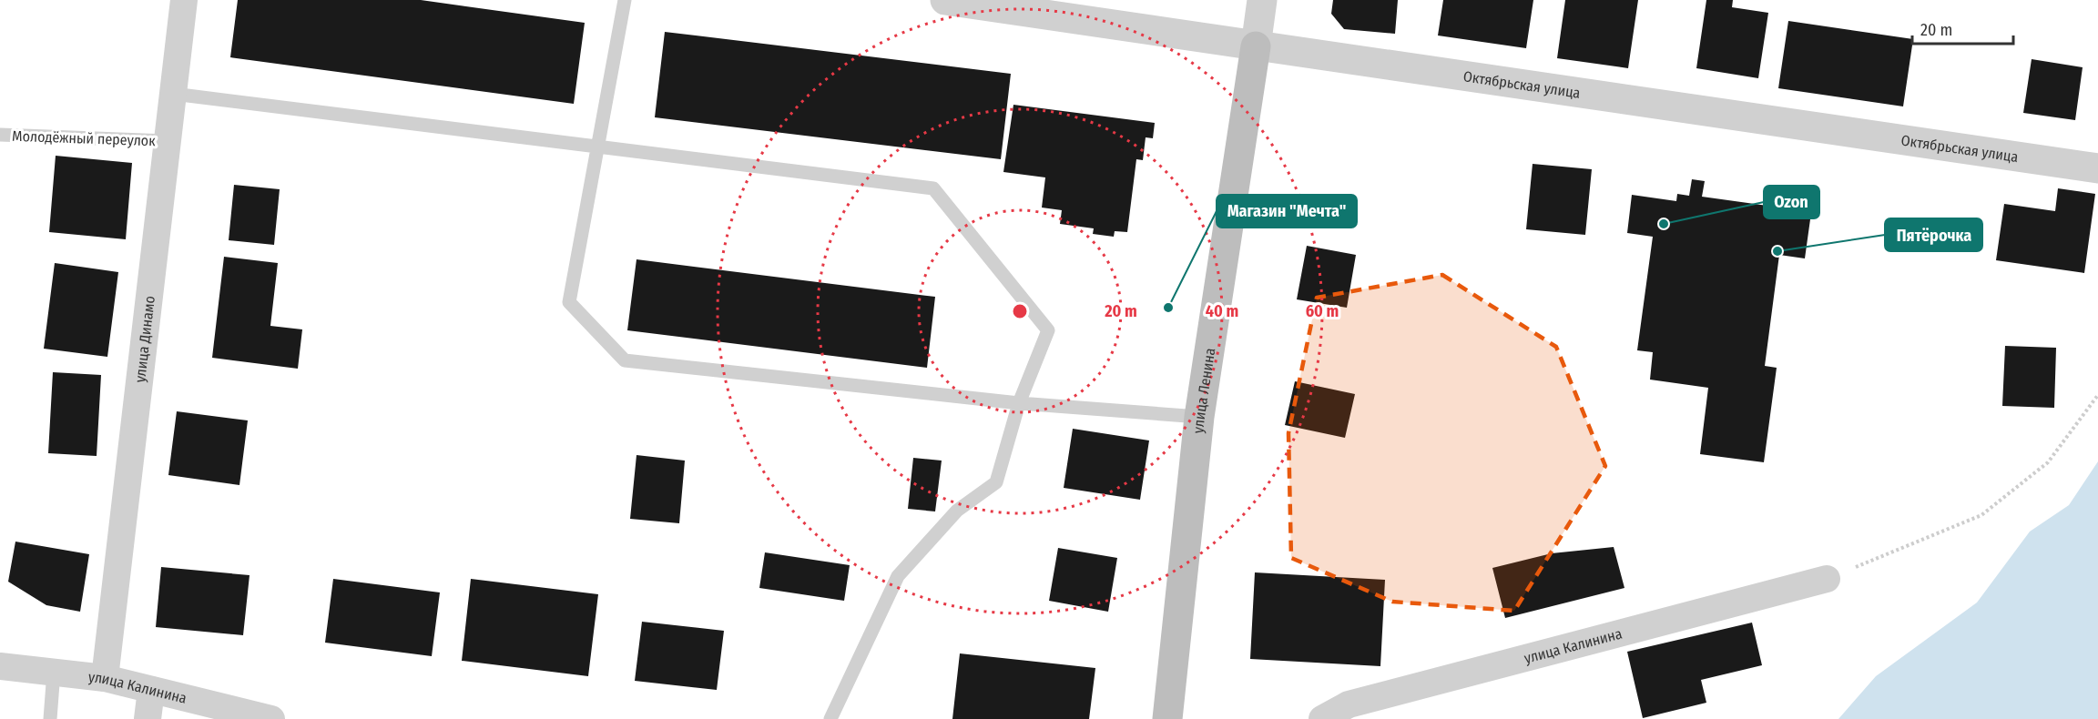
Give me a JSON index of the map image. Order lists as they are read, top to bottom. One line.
{"streets":{"main road":["улица Ленина"],"street":["Октябрьская улица","улица Динамо","улица Калинина"],"lane":["Молодёжный переулок"]},"crossings":[["Октябрьская улица","улица Ленина"],["Молодёжный переулок","улица Динамо"],["улица Динамо","улица Калинина"]],"places":["Ozon","Пятёрочка","Магазин \"Мечта\""],"scale_bar":"20 m","rings":["20 m","40 m","60 m"]}
